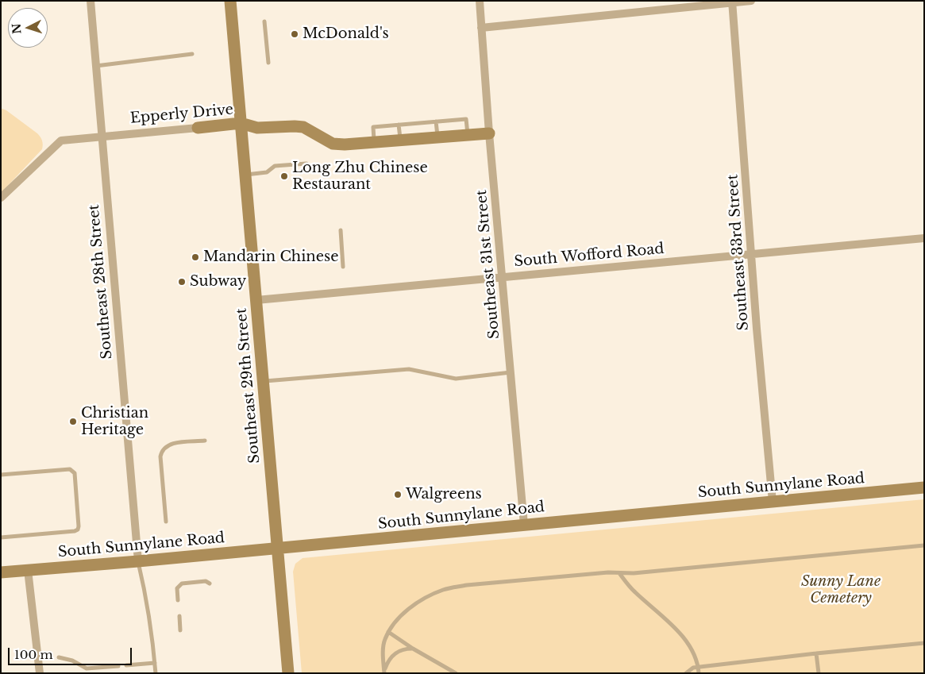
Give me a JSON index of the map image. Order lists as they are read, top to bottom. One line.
{"streets":{"main road":["Epperly Drive","Southeast 29th Street","South Sunnylane Road"],"street":["Southeast 33rd Street","South Wofford Road","Southeast 31st Street","Southeast 28th Street"]},"crossings":[["Epperly Drive","Southeast 31st Street"],["Epperly Drive","Southeast 28th Street"],["Epperly Drive","Southeast 29th Street"],["Southeast 33rd Street","South Wofford Road"],["Southeast 33rd Street","South Sunnylane Road"],["South Wofford Road","Southeast 31st Street"],["South Wofford Road","Southeast 29th Street"],["Southeast 31st Street","South Sunnylane Road"],["Southeast 28th Street","South Sunnylane Road"],["Southeast 29th Street","South Sunnylane Road"]],"parks":["Sunny Lane Cemetery"],"places":["McDonald's","Long Zhu Chinese Restaurant","Mandarin Chinese","Subway","Christian Heritage","Walgreens"],"scale_bar":"100 m","north":"left"}
